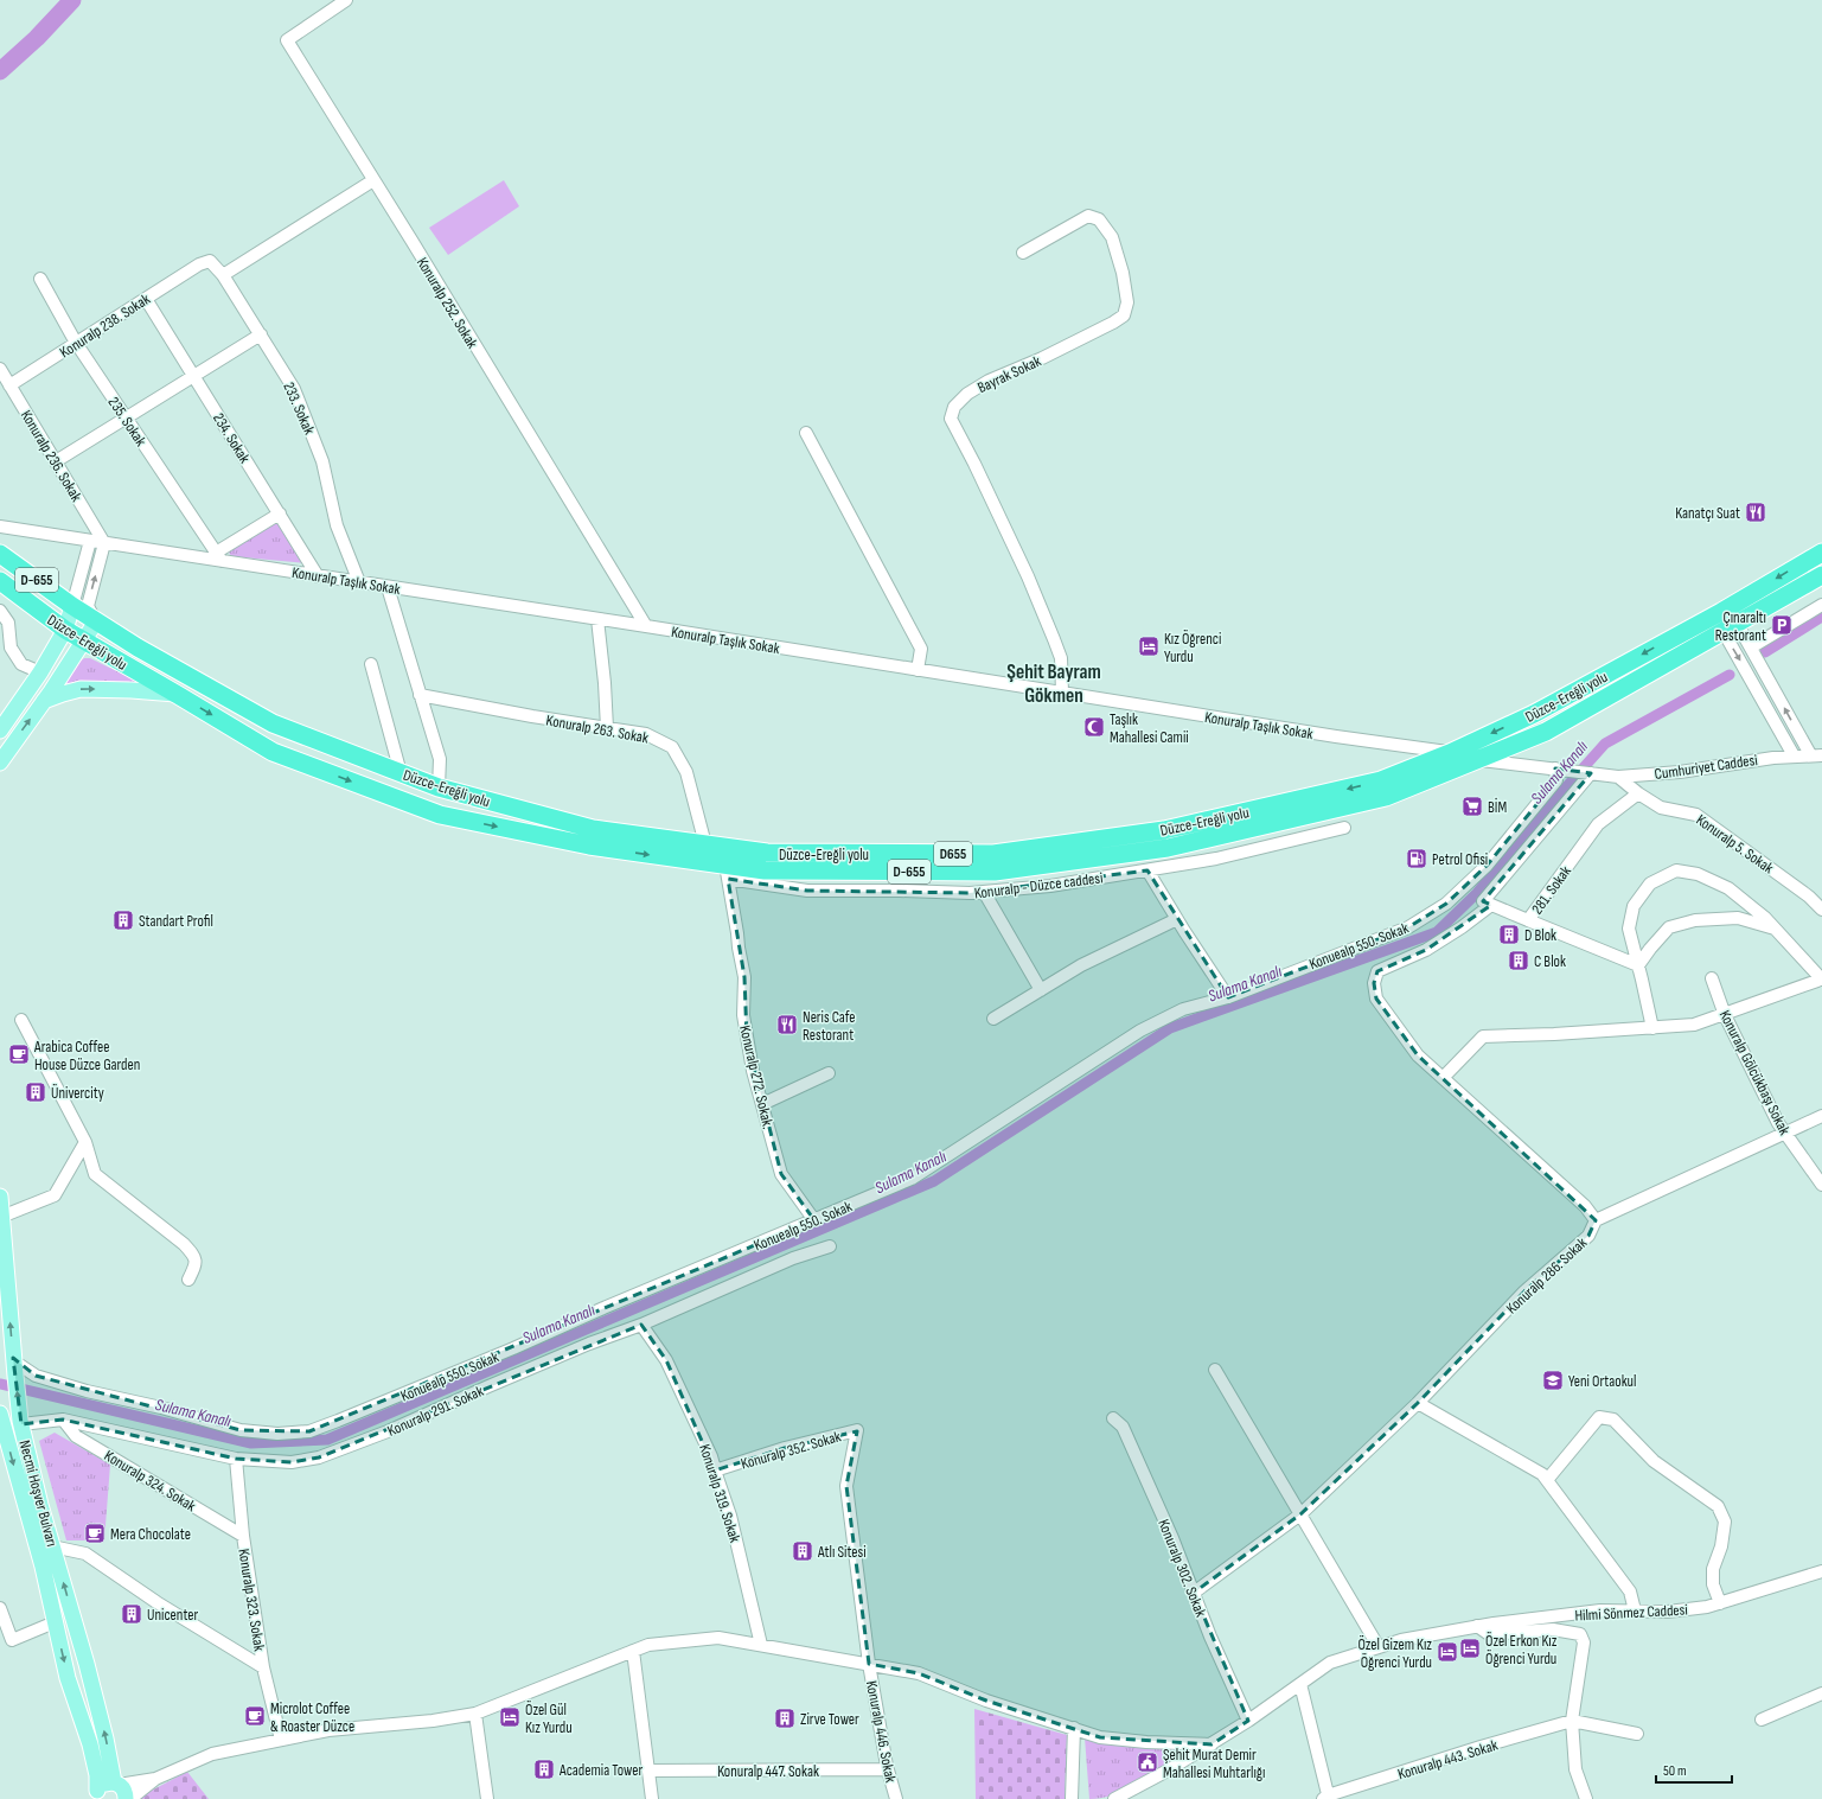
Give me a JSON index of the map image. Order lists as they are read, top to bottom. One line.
{"streets":{"highway":["D-655","Düzce-Ereğli yolu","D655"],"main road":["Necmi Hoşver Bulvarı"],"street":["Konuralp 252. Sokak","Konuralp 238. Sokak","Bayrak Sokak","233. Sokak","235. Sokak","234. Sokak","Konuralp 236. Sokak","Konuralp Taşlık Sokak","Konuralp 263. Sokak","Cumhuriyet Caddesi","Konuralp 5. Sokak","Konuralp - Düzce caddesi","281. Sokak","Konuealp 550. Sokak","Konuralp Gölcükbaşı Sokak","Konuralp 272. Sokak.","Konuralp 286. Sokak","Konuralp 291. Sokak","Konuralp 352. Sokak","Konuralp 324. Sokak","Konuralp 319. Sokak","Konuralp 302. Sokak","Konuralp 323. Sokak","Hilmi Sönmez Caddesi","Konuralp 446. Sokak","Konuralp 443. Sokak","Konuralp 447. Sokak"]},"crossings":[["Konuralp 252. Sokak","Konuralp Taşlık Sokak"],["Konuralp 238. Sokak","233. Sokak"],["Konuralp 238. Sokak","235. Sokak"],["Konuralp 238. Sokak","234. Sokak"],["Konuralp 238. Sokak","Konuralp 236. Sokak"],["Bayrak Sokak","Konuralp Taşlık Sokak"],["233. Sokak","Konuralp Taşlık Sokak"],["235. Sokak","Konuralp Taşlık Sokak"],["234. Sokak","Konuralp Taşlık Sokak"],["Konuralp 236. Sokak","Konuralp Taşlık Sokak"],["Konuralp Taşlık Sokak","Düzce-Ereğli yolu"],["Düzce-Ereğli yolu","Konuralp 263. Sokak"],["Düzce-Ereğli yolu","Cumhuriyet Caddesi"],["Düzce-Ereğli yolu","Konuralp - Düzce caddesi"],["Düzce-Ereğli yolu","Konuralp 272. Sokak."],["Cumhuriyet Caddesi","Konuralp 5. Sokak"],["Cumhuriyet Caddesi","Konuealp 550. Sokak"],["Konuralp 5. Sokak","281. Sokak"],["Konuralp - Düzce caddesi","Konuralp 272. Sokak."],["Konuealp 550. Sokak","Konuralp 272. Sokak."],["Konuealp 550. Sokak","Necmi Hoşver Bulvarı"],["Konuralp 286. Sokak","Konuralp 302. Sokak"],["Konuralp 291. Sokak","Konuralp 324. Sokak"],["Konuralp 291. Sokak","Necmi Hoşver Bulvarı"],["Konuralp 291. Sokak","Konuralp 319. Sokak"],["Konuralp 291. Sokak","Konuralp 323. Sokak"],["Konuralp 352. Sokak","Konuralp 319. Sokak"],["Konuralp 352. Sokak","Konuralp 446. Sokak"],["Konuralp 324. Sokak","Konuralp 323. Sokak"],["Konuralp 302. Sokak","Hilmi Sönmez Caddesi"],["Konuralp 446. Sokak","Konuralp 447. Sokak"]],"districts":["Şehit Bayram Gökmen"],"water":["Sulama Kanalı"],"places":{"restaurant":["Kanatçı Suat","Neris Cafe Restorant"],"parking":["Çınaraltı Restorant"],"hotel":["Kız Öğrenci Yurdu","Özel Erkon Kız Öğrenci Yurdu","Özel Gizem Kız Öğrenci Yurdu","Özel Gül Kız Yurdu"],"mosque":["Taşlık Mahallesi Camii"],"supermarket":["BİM"],"fuel station":["Petrol Ofisi"],"building":["Standart Profil","D Blok","C Blok","Ünivercity","Atlı Sitesi","Unicenter","Zirve Tower","Academia Tower"],"cafe":["Arabica Coffee House Düzce Garden","Mera Chocolate","Microlot Coffee & Roaster Düzce"],"school or university":["Yeni Ortaokul"],"public building":["Şehit Murat Demir Mahallesi Muhtarlığı"]},"scale_bar":"50 m"}
